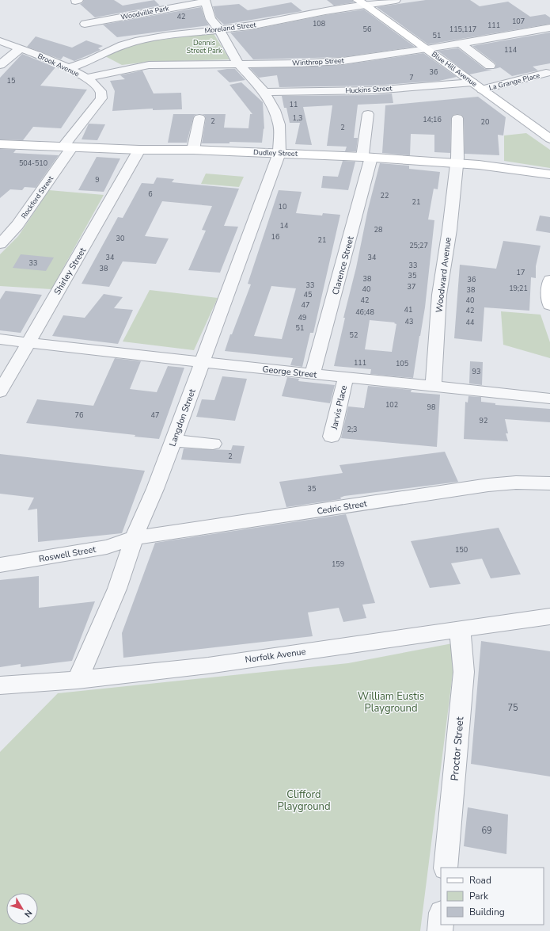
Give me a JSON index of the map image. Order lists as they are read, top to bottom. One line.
{"streets":{"main road":["Blue Hill Avenue","Dudley Street"],"street":["Woodville Park","Moreland Street","Winthrop Street","Brook Avenue","La Grange Place","Huckins Street","Rockford Street","Clarence Street","Shirley Street","Woodward Avenue","George Street","Jarvis Place","Langdon Street","Cedric Street","Roswell Street","Norfolk Avenue","Proctor Street"]},"crossings":[["Moreland Street","Brook Avenue"],["Moreland Street","Blue Hill Avenue"],["Winthrop Street","Brook Avenue"],["Winthrop Street","Blue Hill Avenue"],["Brook Avenue","Dudley Street"],["Brook Avenue","Rockford Street"],["Blue Hill Avenue","La Grange Place"],["Blue Hill Avenue","Huckins Street"],["Dudley Street","Rockford Street"],["Dudley Street","Clarence Street"],["Dudley Street","Shirley Street"],["Dudley Street","Woodward Avenue"],["Dudley Street","Langdon Street"],["Clarence Street","George Street"],["Shirley Street","George Street"],["Woodward Avenue","George Street"],["George Street","Jarvis Place"],["George Street","Langdon Street"],["Langdon Street","Cedric Street"],["Langdon Street","Roswell Street"],["Langdon Street","Norfolk Avenue"],["Cedric Street","Roswell Street"],["Norfolk Avenue","Proctor Street"]],"parks":["Dennis Street Park","William Eustis Playground","Clifford Playground"],"house_numbers":["42","107","108","111","56","115,117","51","114","36","7","15","11","1,3","14;16","2","20","2","504-510","9","6","22","21","10","14","28","16","30","21","25;27","34","34","33","33","38","17","35","38","36","33","37","19;21","40","38","45","42","40","47","41","42","46;48","49","43","44","51","52","111","105","93","102","98","76","47","92","2;3","2","35","150","159","75","69"],"legend":["Road","Park","Building"],"north":"bottom right"}
